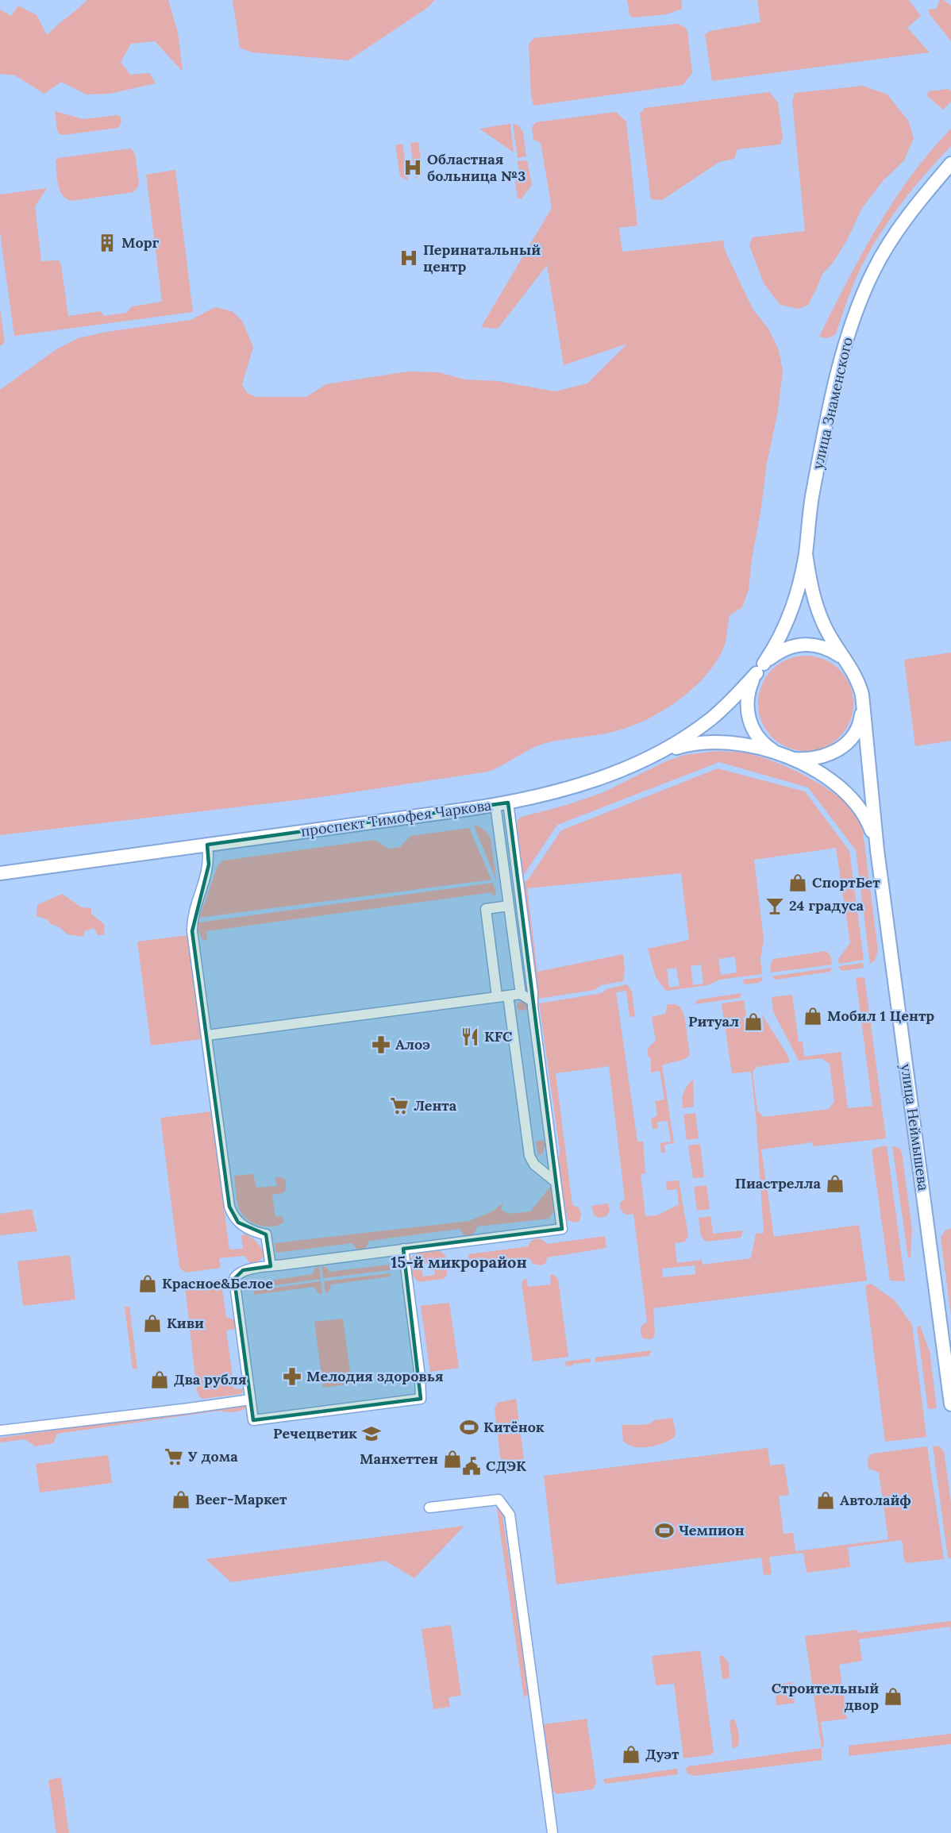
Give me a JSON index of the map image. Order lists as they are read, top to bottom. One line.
{"streets":{"main road":["улица Знаменского","проспект Тимофея Чаркова","улица Неймышева"]},"crossings":[["улица Знаменского","проспект Тимофея Чаркова"]],"districts":["15-й микрорайон"],"places":{"hospital":["Областная больница №3","Перинатальный центр"],"building":["Морг"],"shop":["СпортБет","Мобил 1 Центр","Ритуал","Пиастрелла","Красное&Белое","Киви","Два рубля","Манхеттен","Beer-Маркет","Автолайф","Строительный двор","Дуэт"],"bar":["24 градуса"],"restaurant":["KFC"],"pharmacy":["Алоэ","Мелодия здоровья"],"supermarket":["Лента","У дома"],"sports":["Китёнок","Чемпион"],"school or university":["Речецветик"],"public building":["СДЭК"]}}
